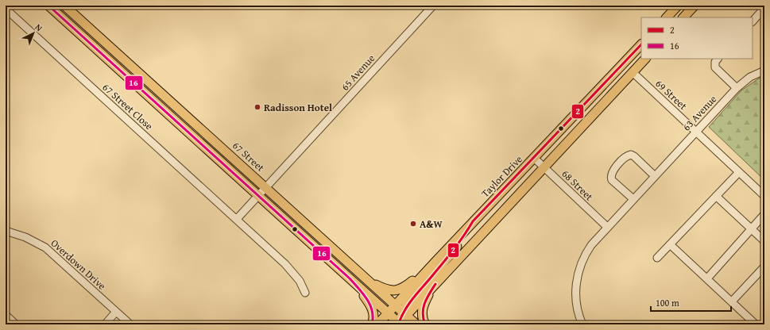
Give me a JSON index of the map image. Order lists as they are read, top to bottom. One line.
{"streets":{"main road":["67 Street","Taylor Drive"],"street":["65 Avenue","69 Street","67 Street Close","63 Avenue","68 Street","Overdown Drive"]},"crossings":[["65 Avenue","67 Street"],["69 Street","63 Avenue"],["63 Avenue","68 Street"],["67 Street","Taylor Drive"],["Taylor Drive","68 Street"]],"places":["Radisson Hotel","A&W"],"lines":["transit line 16","transit line 2"],"legend":["2","16"],"scale_bar":"100 m","north":"top right"}
